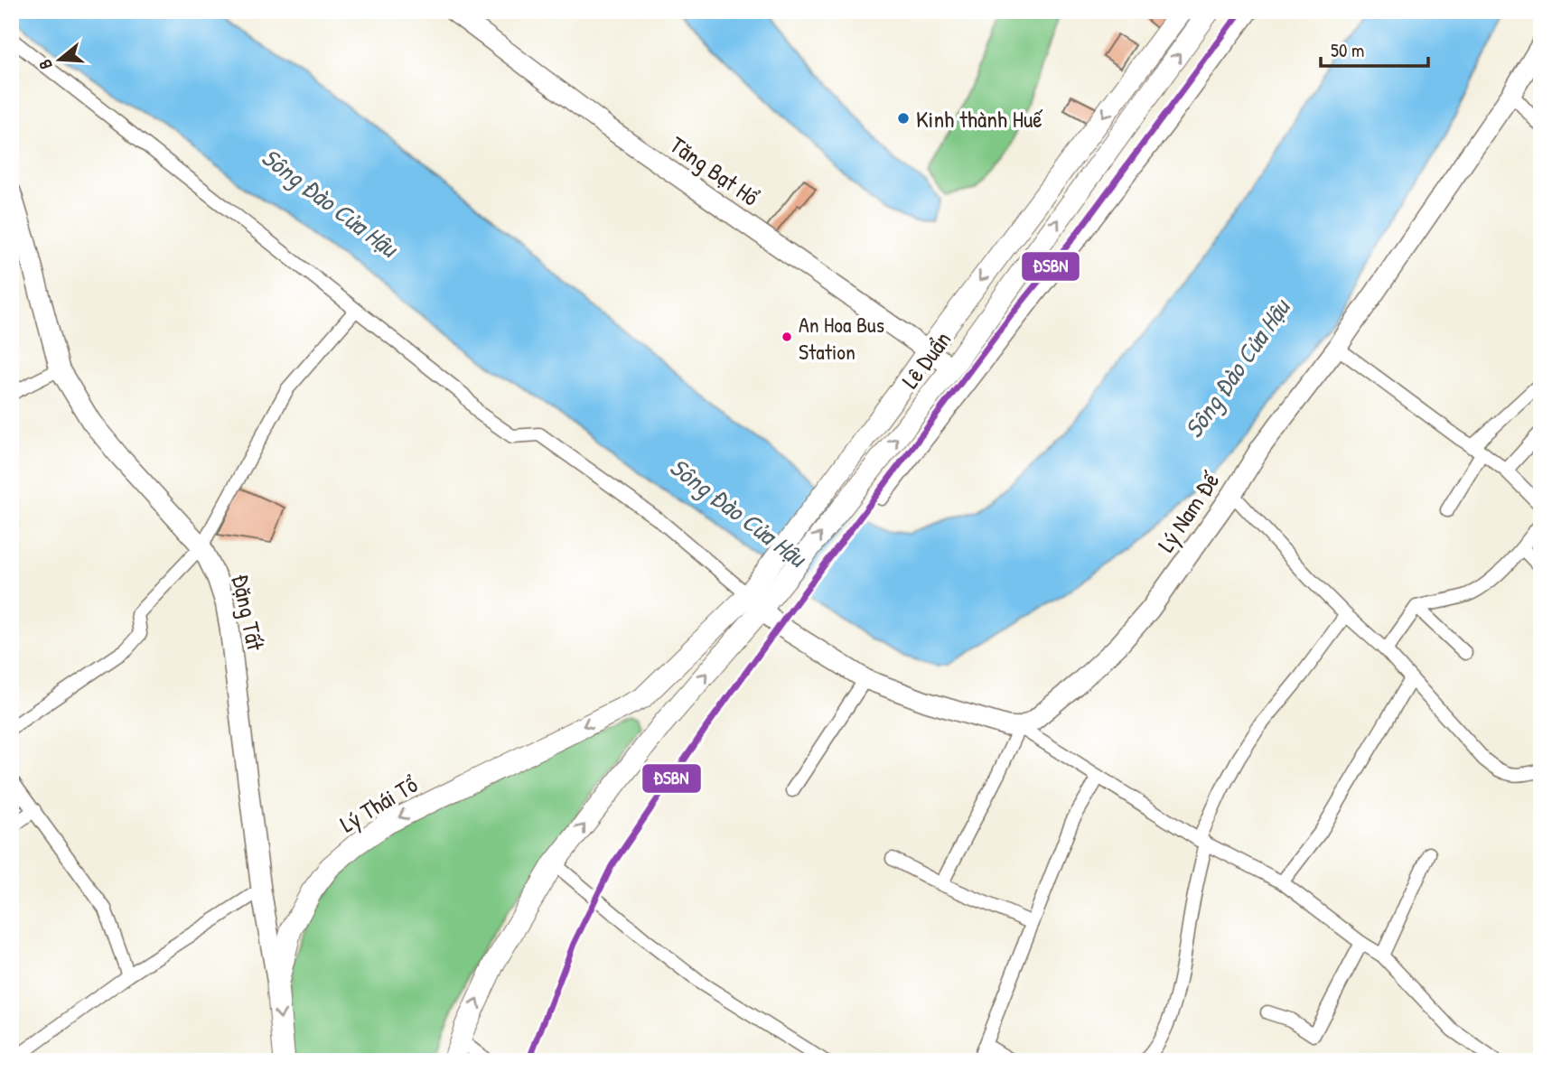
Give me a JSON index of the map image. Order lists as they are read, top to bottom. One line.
{"streets":{"main road":["Lê Duẩn","Lý Thái Tổ"],"street":["Tăng Bạt Hổ","Lý Nam Đế","Đặng Tất"]},"crossings":[["Tăng Bạt Hổ","Lê Duẩn"],["Lê Duẩn","Lý Thái Tổ"],["Đặng Tất","Lý Thái Tổ"]],"water":["Sông Đào Cửa Hậu"],"places":["Kinh thành Huế","An Hoa Bus Station"],"lines":["transit line ĐSBN"],"scale_bar":"50 m","north":"left"}
